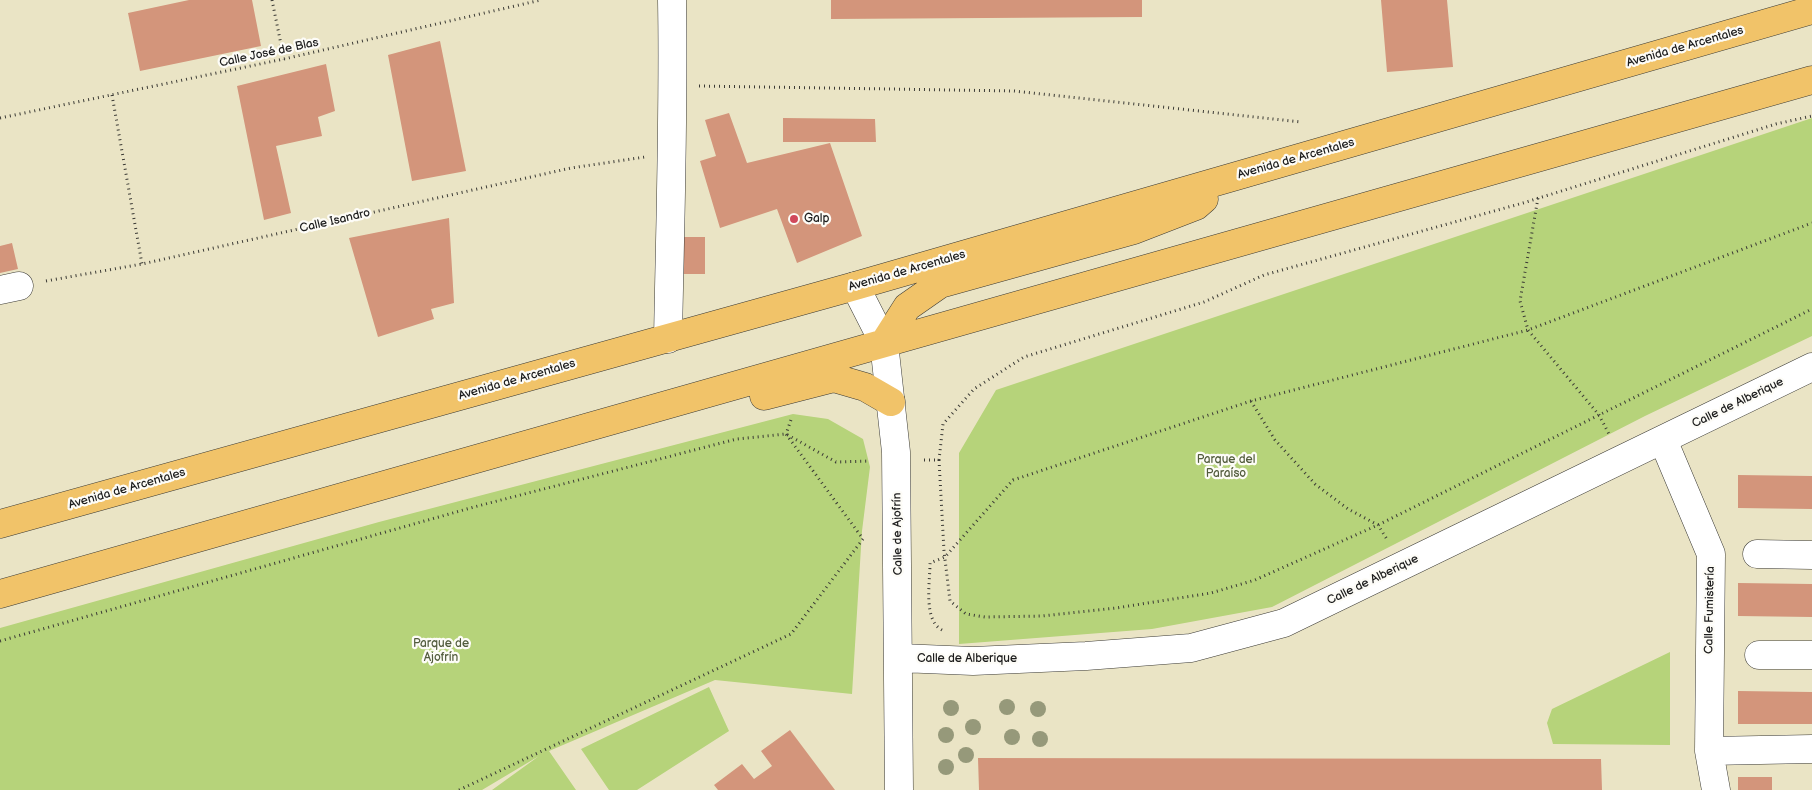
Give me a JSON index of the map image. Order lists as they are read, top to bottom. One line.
{"streets":{"main road":["Avenida de Arcentales"],"street":["Calle de Alberique","Calle de Ajofrín","Calle Fumistería"],"path":["Calle José de Blas","Calle Isandro"]},"crossings":[["Avenida de Arcentales","Calle de Ajofrín"],["Calle de Alberique","Calle de Ajofrín"],["Calle de Alberique","Calle Fumistería"]],"parks":["Parque del Paraíso","Parque de Ajofrín"],"places":["Galp"]}
